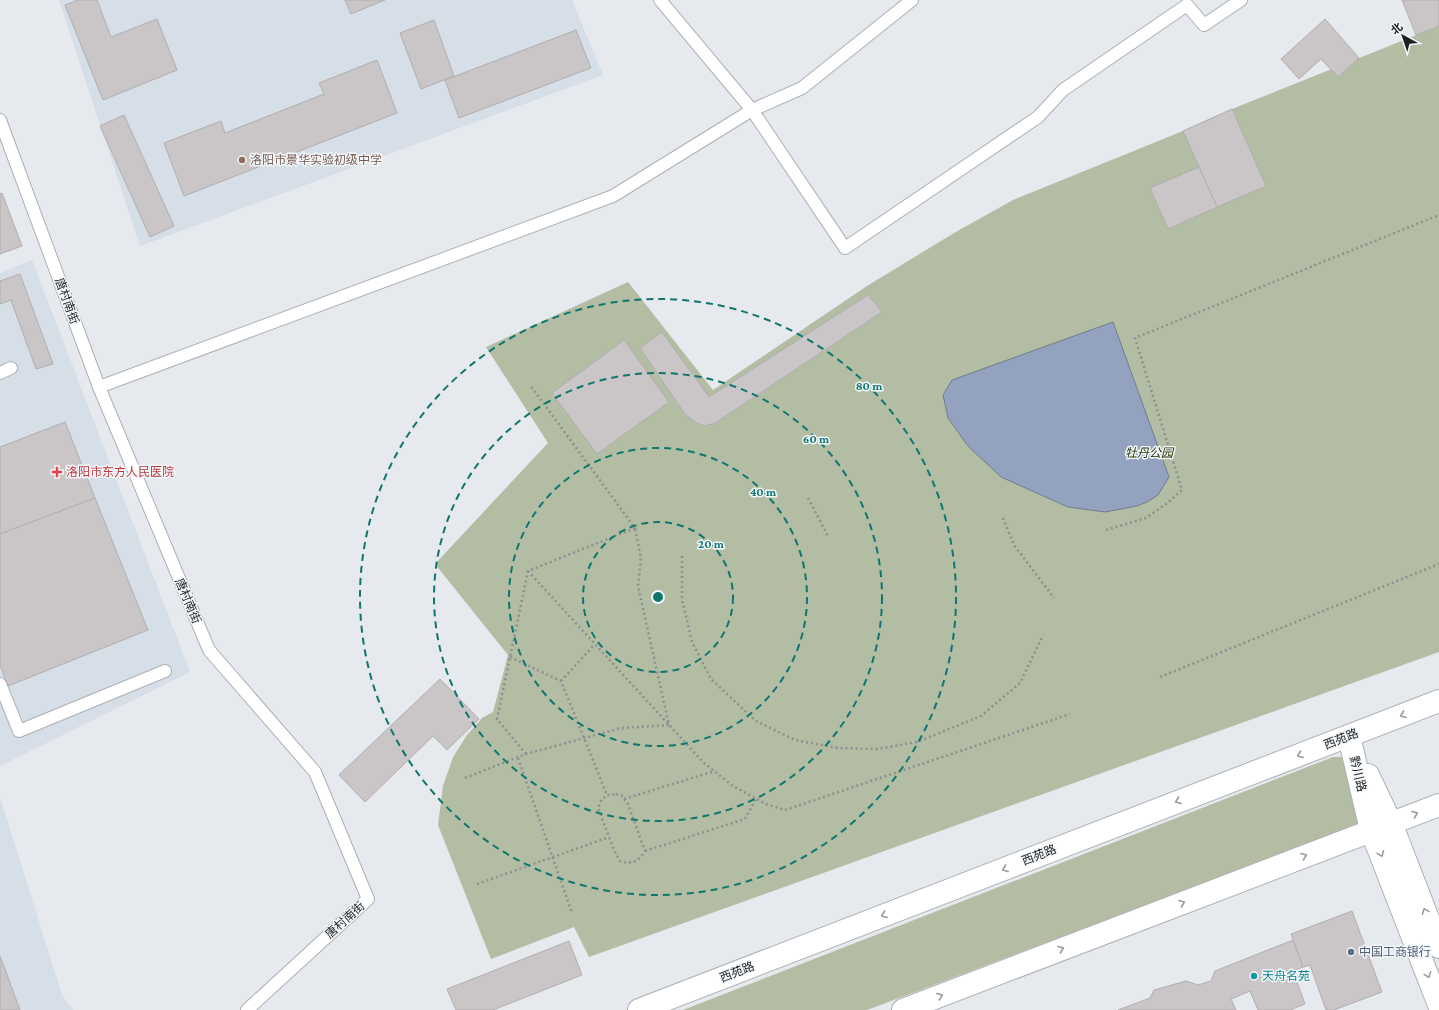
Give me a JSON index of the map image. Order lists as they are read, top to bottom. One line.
{"streets":{"main road":["西苑路","黔川路"],"lane":["唐村南街"]},"crossings":[["西苑路","黔川路"]],"parks":["牡丹公园"],"places":{"other":["洛阳市景华实验初级中学","中国工商银行","天舟名苑"],"health":["洛阳市东方人民医院"]},"north":"top left","rings":["80 m","60 m","40 m","20 m"]}
